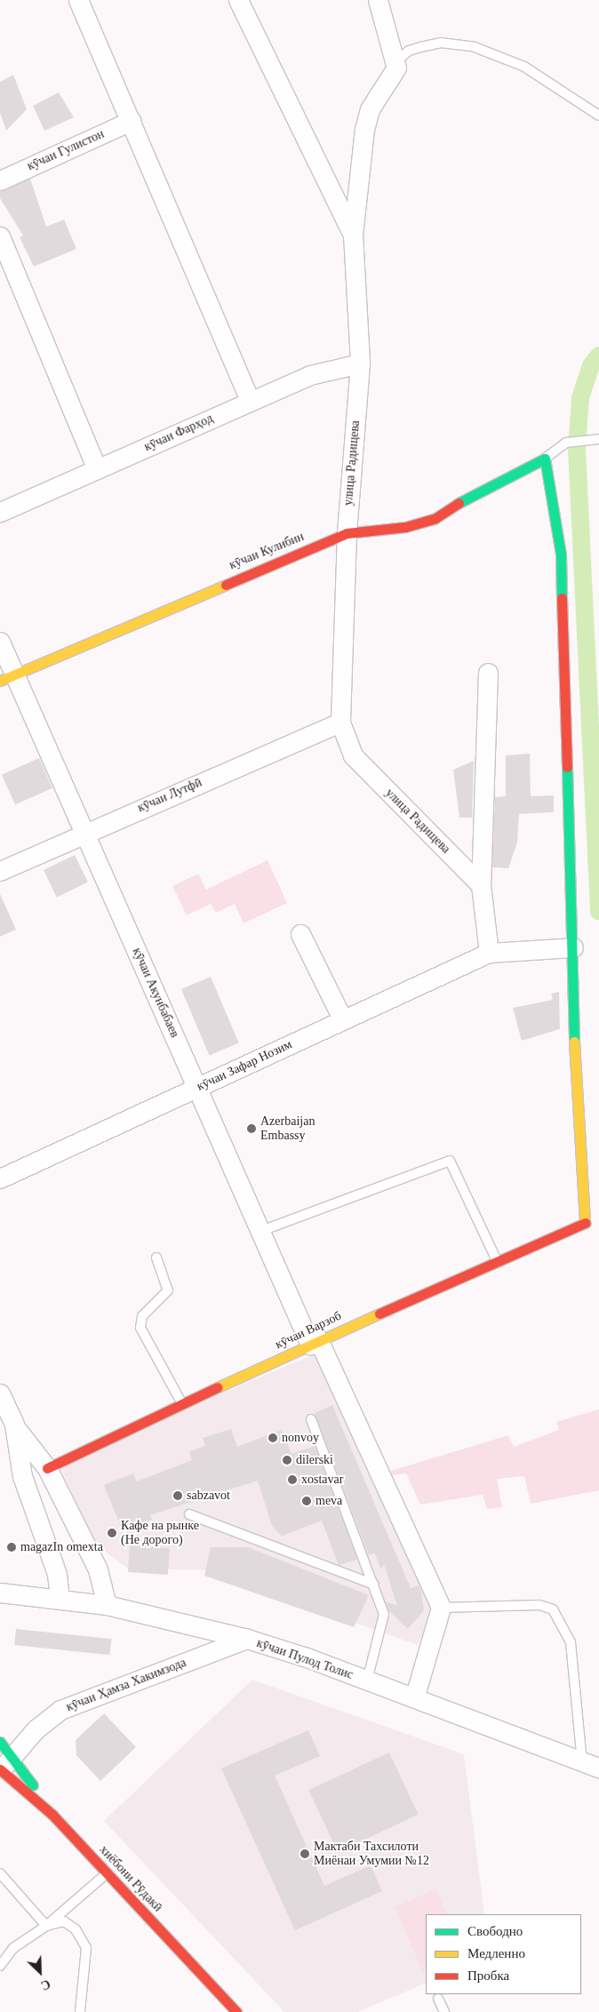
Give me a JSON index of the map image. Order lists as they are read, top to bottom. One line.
{"streets":{"main road":["кӯчаи Кулибин","кӯчаи Варзоб","хиёбони Рӯдакӣ"],"street":["кӯчаи Гулистон","кӯчаи Фарҳод","улица Радищева","кӯчаи Лутфӣ","кӯчаи Акунбабаев","кӯчаи Зафар Нозим","кӯчаи Пулод Толис","кӯчаи Ҳамза Хакимзода"]},"crossings":[["кӯчаи Фарҳод","улица Радищева"],["улица Радищева","кӯчаи Кулибин"],["улица Радищева","кӯчаи Лутфӣ"],["кӯчаи Кулибин","кӯчаи Акунбабаев"],["кӯчаи Лутфӣ","кӯчаи Акунбабаев"],["кӯчаи Акунбабаев","кӯчаи Зафар Нозим"],["кӯчаи Акунбабаев","кӯчаи Варзоб"],["кӯчаи Пулод Толис","кӯчаи Ҳамза Хакимзода"],["кӯчаи Ҳамза Хакимзода","хиёбони Рӯдакӣ"]],"places":["Azerbaijan Embassy","nonvoy","dilerski","xostavar","sabzavot","meva","Кафе на рынке (Не дорого)","magazIn omexta","Мактаби Тахсилоти Миёнаи Умумии №12"],"legend":["Свободно","Медленно","Пробка"],"north":"bottom right"}
